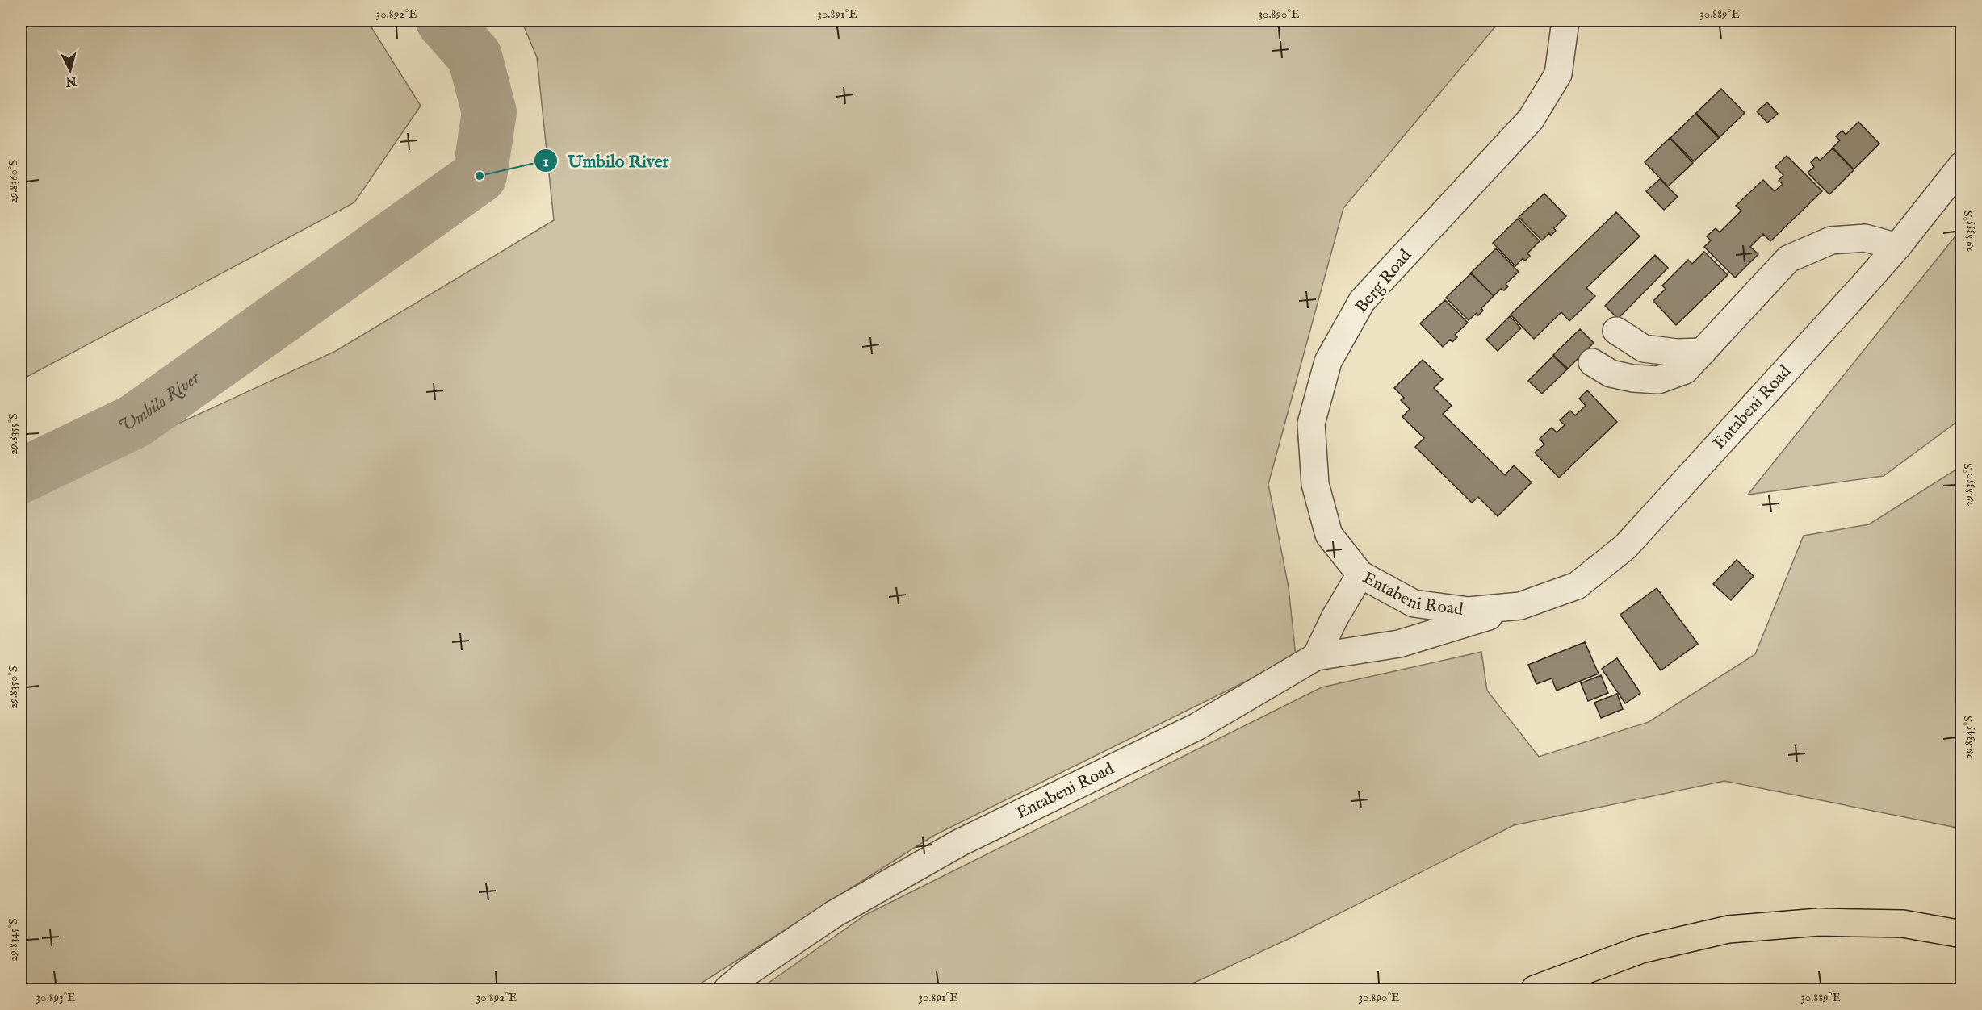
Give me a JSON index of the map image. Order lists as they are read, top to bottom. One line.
{"streets":{"street":["Berg Road","Entabeni Road"]},"crossings":[["Berg Road","Entabeni Road"]],"water":["Umbilo River"],"places":["Umbilo River"],"north":"bottom","coordinates":["30.892°E","30.891°E","30.890°E","30.889°E","29.8360°S","29.8355°S","29.8350°S","29.8345°S","30.893°E"]}
